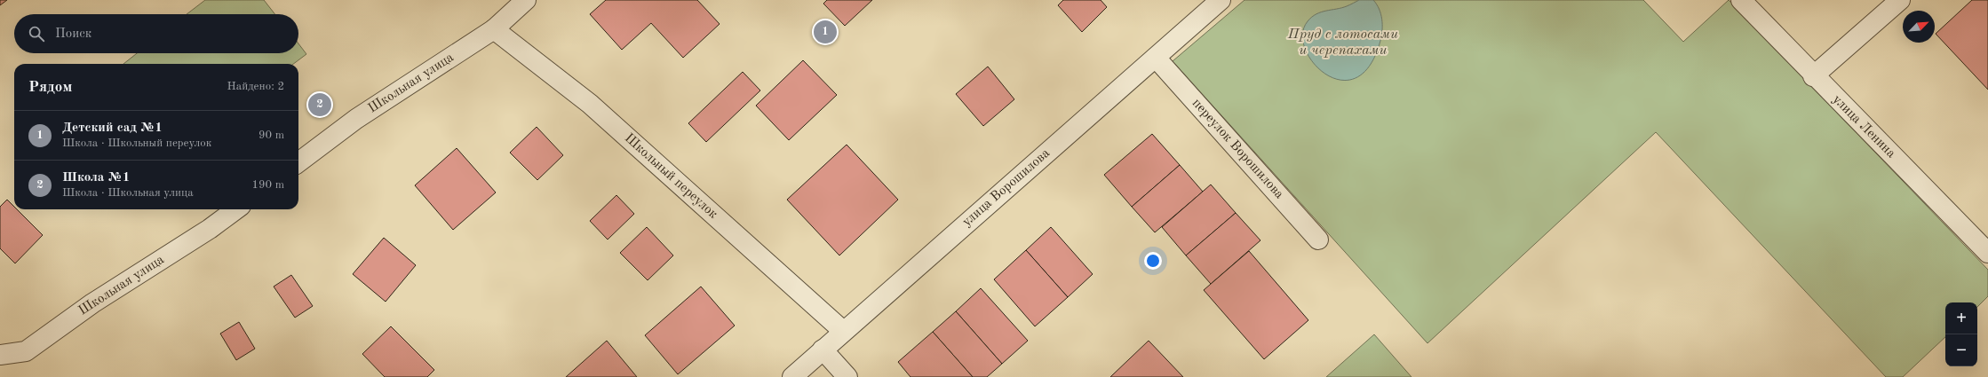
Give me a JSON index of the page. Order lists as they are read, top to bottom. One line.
{"streets":{"street":["Школьная улица","улица Ленина","переулок Ворошилова","Школьный переулок","улица Ворошилова"]},"crossings":[["Школьная улица","Школьный переулок"],["переулок Ворошилова","улица Ворошилова"],["Школьный переулок","улица Ворошилова"]],"water":["Пруд с лотосами и черепахами"],"north":"top right","page":{"search":"Поиск","pins":["1","2"],"heading":["Рядом","Найдено: 2"],"list":[{"mark":"1","name":"Детский сад №1","note":"Школа · Школьный переулок","value":"90 m"},{"mark":"2","name":"Школа №1","note":"Школа · Школьная улица","value":"190 m"}],"map_buttons":["+","−"]}}
